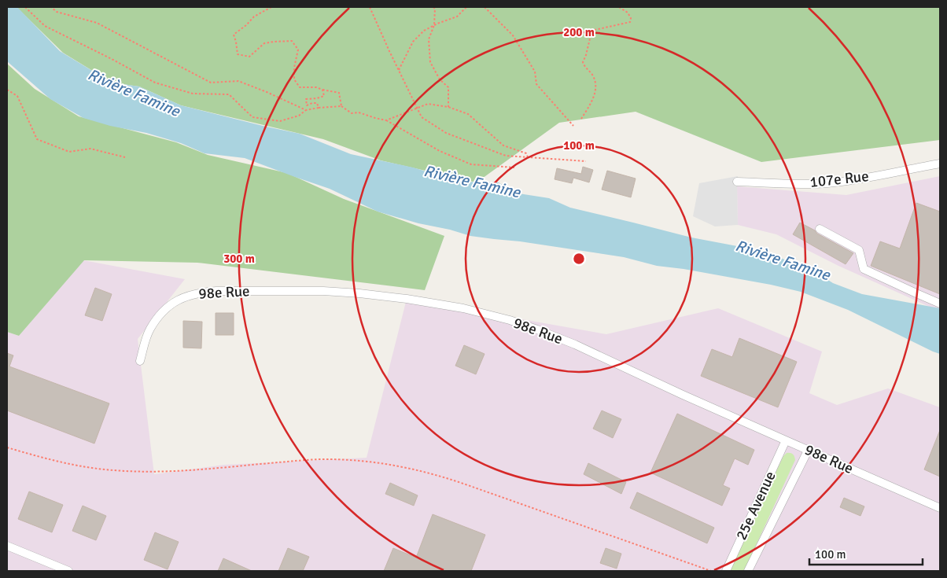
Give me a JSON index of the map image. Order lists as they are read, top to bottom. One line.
{"streets":{"street":["107e Rue","98e Rue","25e Avenue"]},"crossings":[["98e Rue","25e Avenue"]],"water":["Rivière Famine"],"scale_bar":"100 m","rings":["200 m","100 m","300 m"]}
